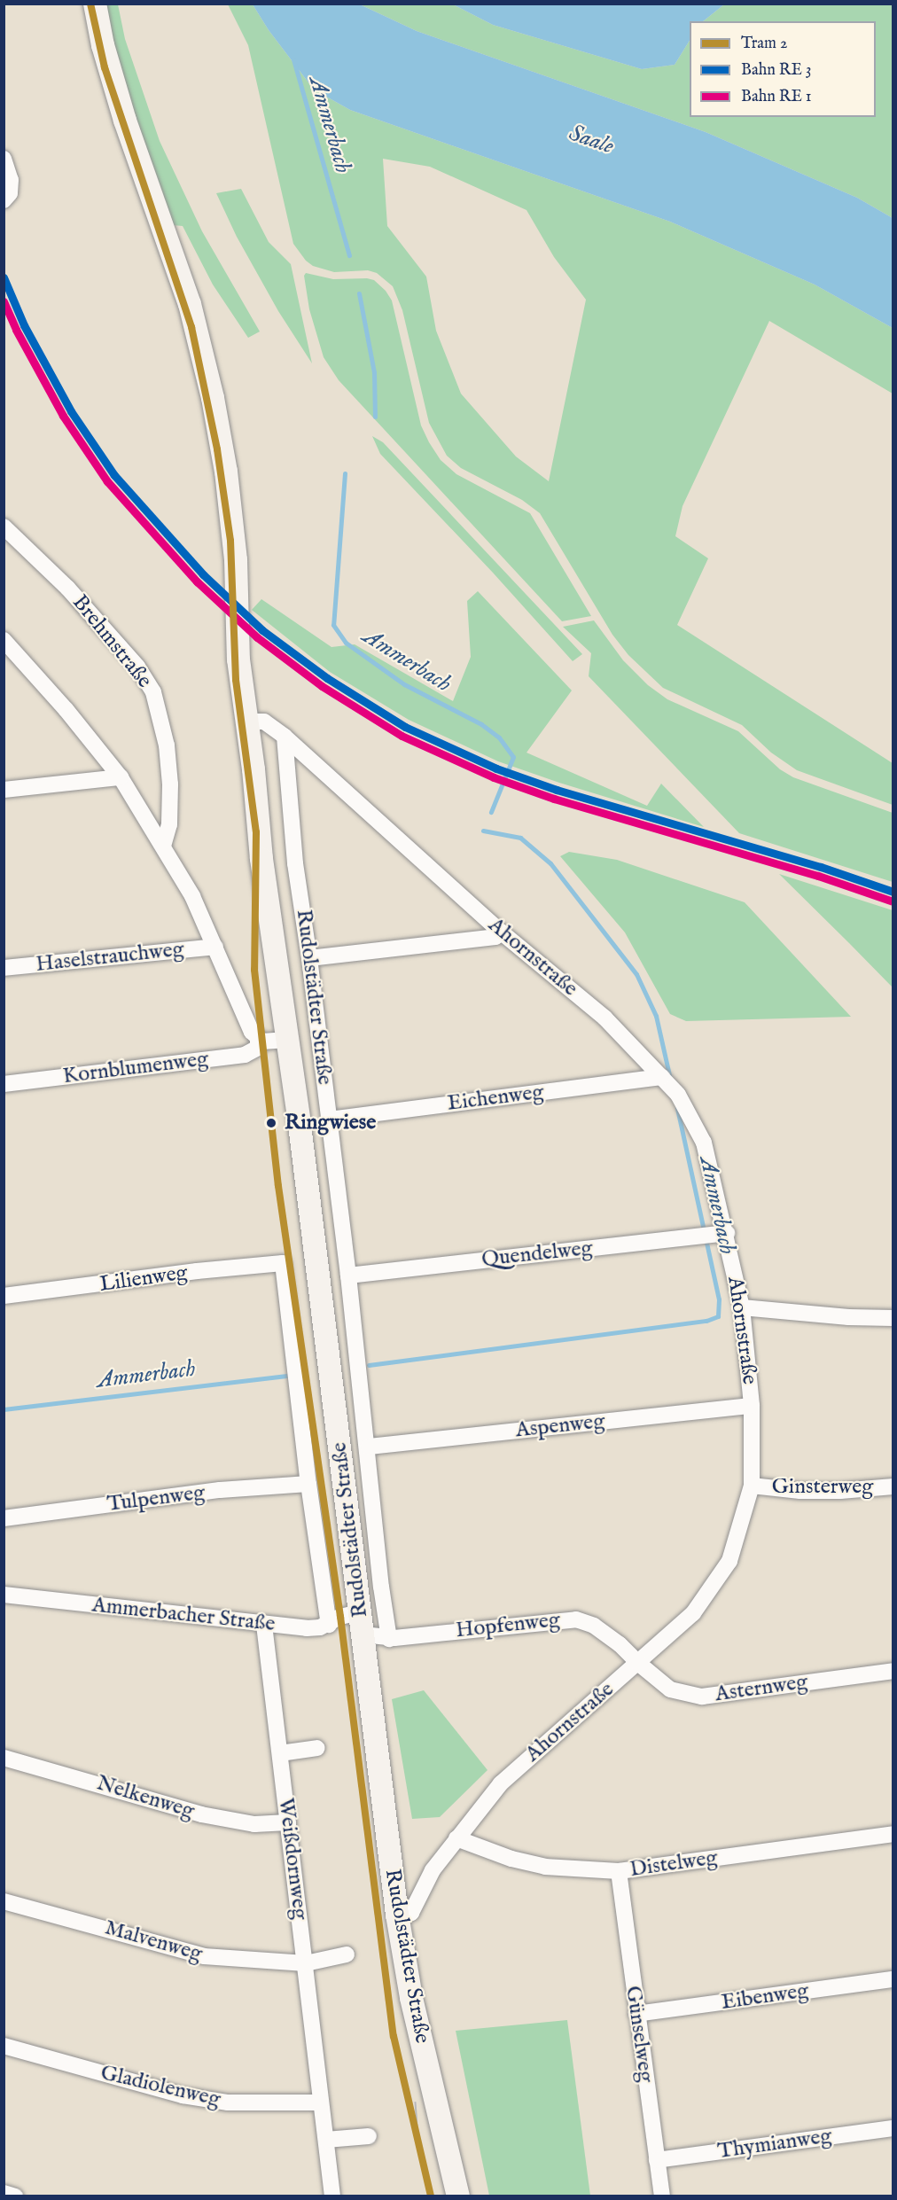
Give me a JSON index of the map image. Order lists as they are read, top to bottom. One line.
{"streets":{"main road":["Rudolstädter Straße"],"street":["Brehmstraße","Haselstrauchweg","Ahornstraße","Kornblumenweg","Eichenweg","Quendelweg","Lilienweg","Aspenweg","Ginsterweg","Tulpenweg","Ammerbacher Straße","Hopfenweg","Asternweg","Nelkenweg","Weißdornweg","Distelweg","Malvenweg","Eibenweg","Günselweg","Gladiolenweg","Thymianweg"]},"crossings":[["Ahornstraße","Rudolstädter Straße"],["Ahornstraße","Eichenweg"],["Ahornstraße","Quendelweg"],["Ahornstraße","Aspenweg"],["Ahornstraße","Ginsterweg"],["Ahornstraße","Hopfenweg"],["Ahornstraße","Asternweg"],["Ahornstraße","Distelweg"],["Rudolstädter Straße","Eichenweg"],["Rudolstädter Straße","Quendelweg"],["Rudolstädter Straße","Aspenweg"],["Rudolstädter Straße","Ammerbacher Straße"],["Rudolstädter Straße","Hopfenweg"],["Lilienweg","Tulpenweg"],["Ammerbacher Straße","Hopfenweg"],["Ammerbacher Straße","Weißdornweg"],["Hopfenweg","Asternweg"],["Nelkenweg","Weißdornweg"],["Weißdornweg","Malvenweg"],["Weißdornweg","Gladiolenweg"],["Distelweg","Günselweg"],["Eibenweg","Günselweg"],["Günselweg","Thymianweg"]],"water":["Ammerbach","Saale"],"places":["Ringwiese"],"lines":["tram line 2"],"legend":["Tram 2","Bahn RE 3","Bahn RE 1"]}
